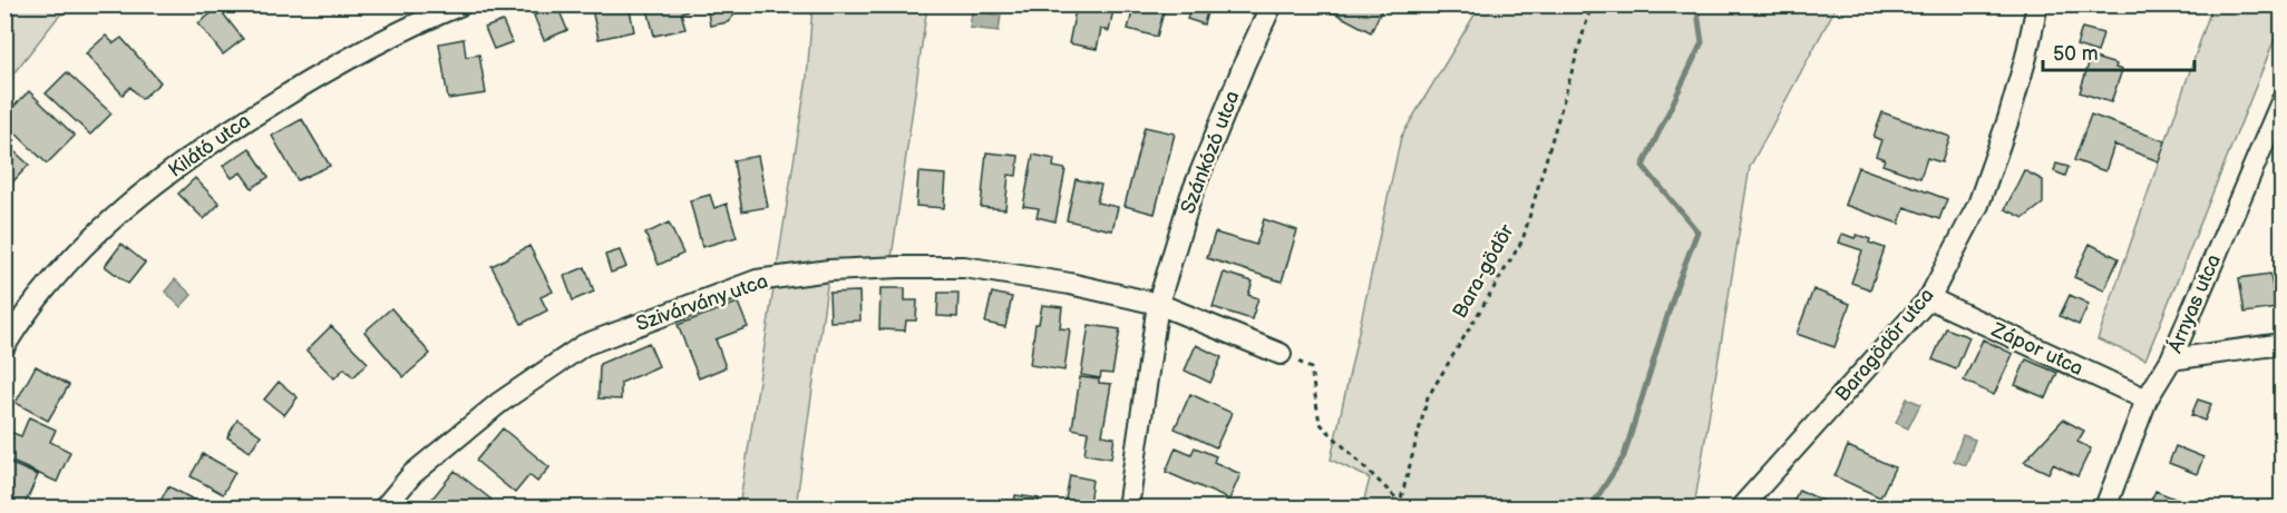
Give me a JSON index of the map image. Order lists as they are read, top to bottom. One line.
{"streets":{"street":["Kilátó utca","Szánkózó utca","Szivárvány utca","Árnyas utca","Baragödör utca","Zápor utca"],"path":["Bara-gödör"]},"crossings":[["Szánkózó utca","Szivárvány utca"],["Árnyas utca","Zápor utca"],["Baragödör utca","Zápor utca"]],"scale_bar":"50 m"}
